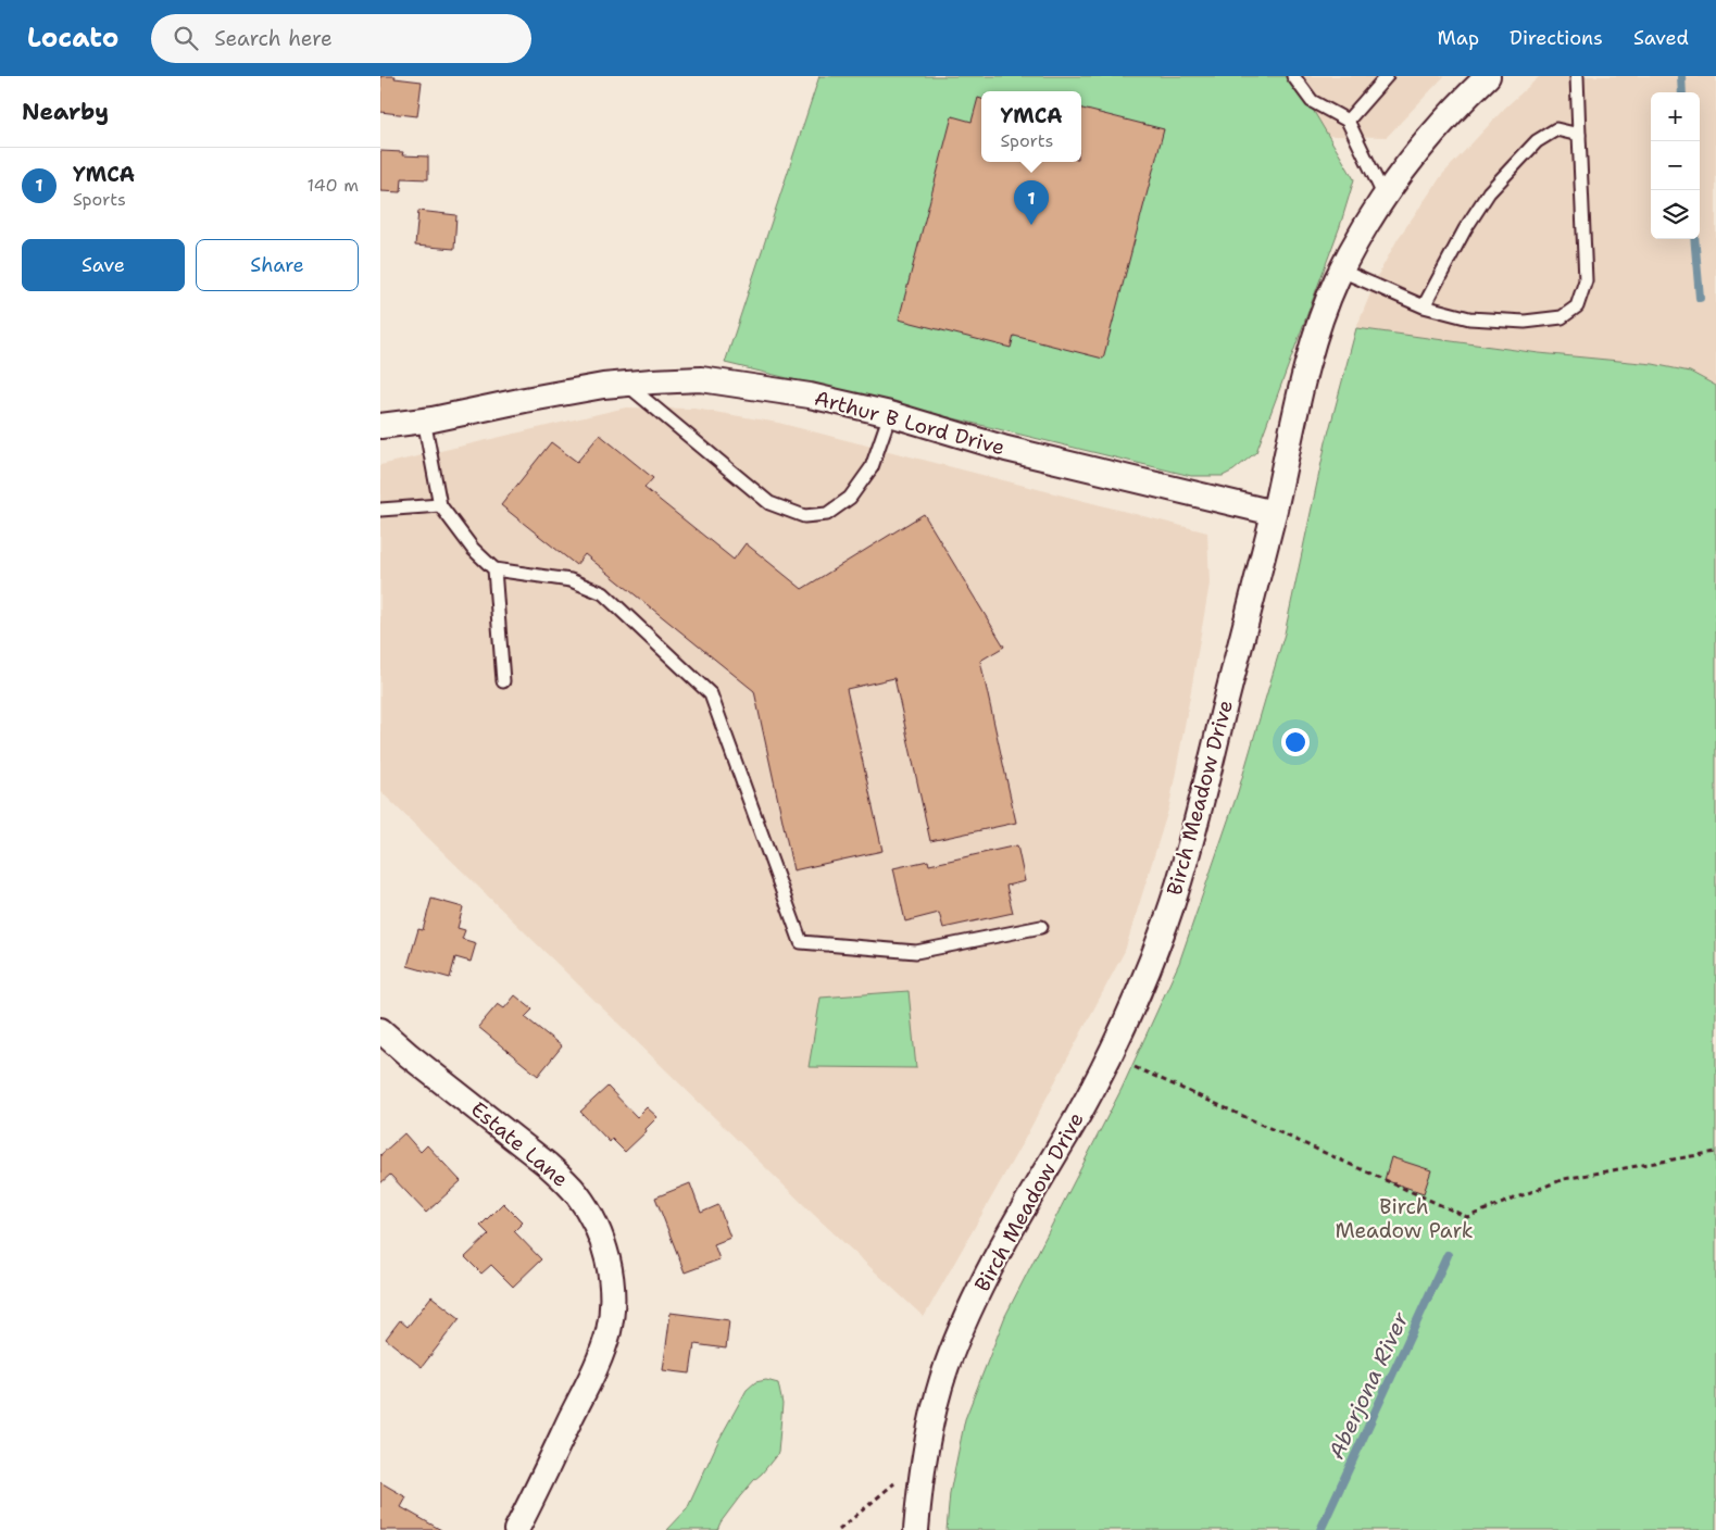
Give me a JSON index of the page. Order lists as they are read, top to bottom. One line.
{"streets":{"street":["Arthur B Lord Drive","Birch Meadow Drive","Estate Lane"]},"crossings":[["Arthur B Lord Drive","Birch Meadow Drive"]],"water":["Aberjona River"],"parks":["Birch Meadow Park"],"page":{"header":"Locato","search":"Search here","nav":["Map","Directions","Saved"],"heading":"Nearby","popup":["YMCA","Sports"],"map_buttons":["+","−"],"list":[{"mark":"1","name":"YMCA","note":"Sports","value":"140 m"}],"pins":"1","buttons":["Save","Share"]}}
